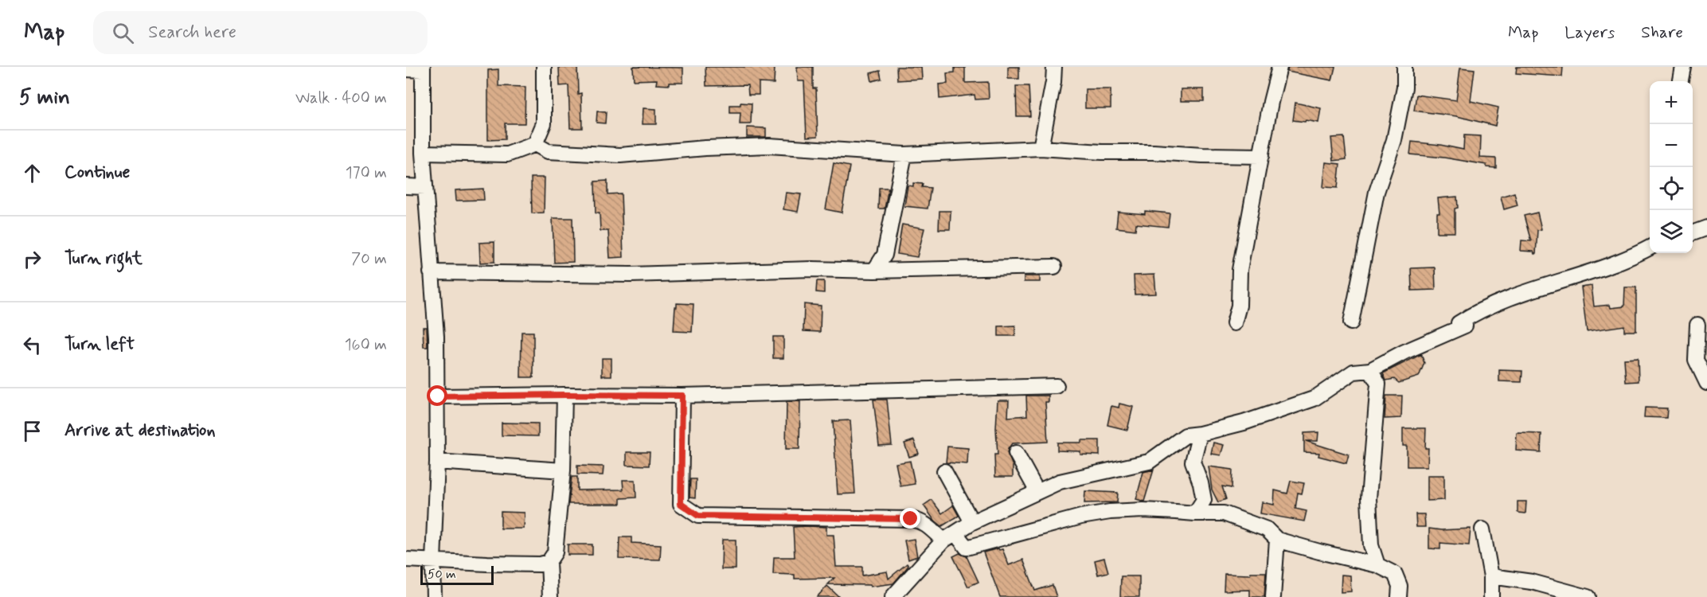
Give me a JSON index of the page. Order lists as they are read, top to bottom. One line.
{"scale_bar":"50 m","page":{"header":"Map","search":"Search here","nav":["Map","Layers","Share"],"heading":["5 min","Walk · 400 m"],"map_buttons":["+","−"],"list":[["Continue","170 m"],["Turn right","70 m"],["Turn left","160 m"],"Arrive at destination"],"scale":"50 m"}}
